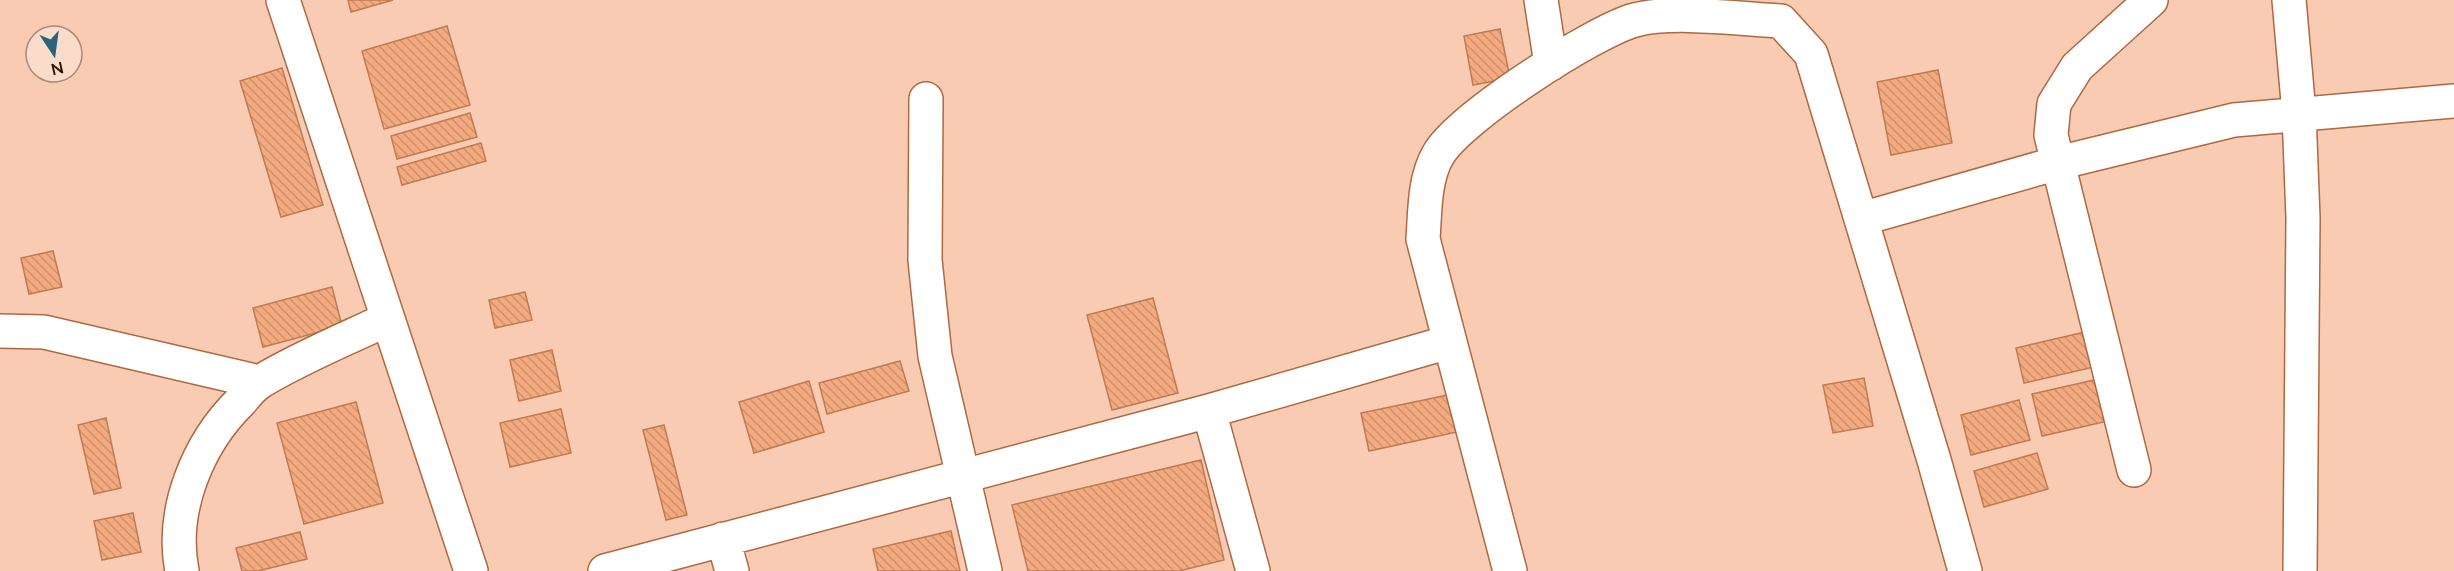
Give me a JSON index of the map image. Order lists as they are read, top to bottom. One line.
{"north":"bottom"}
